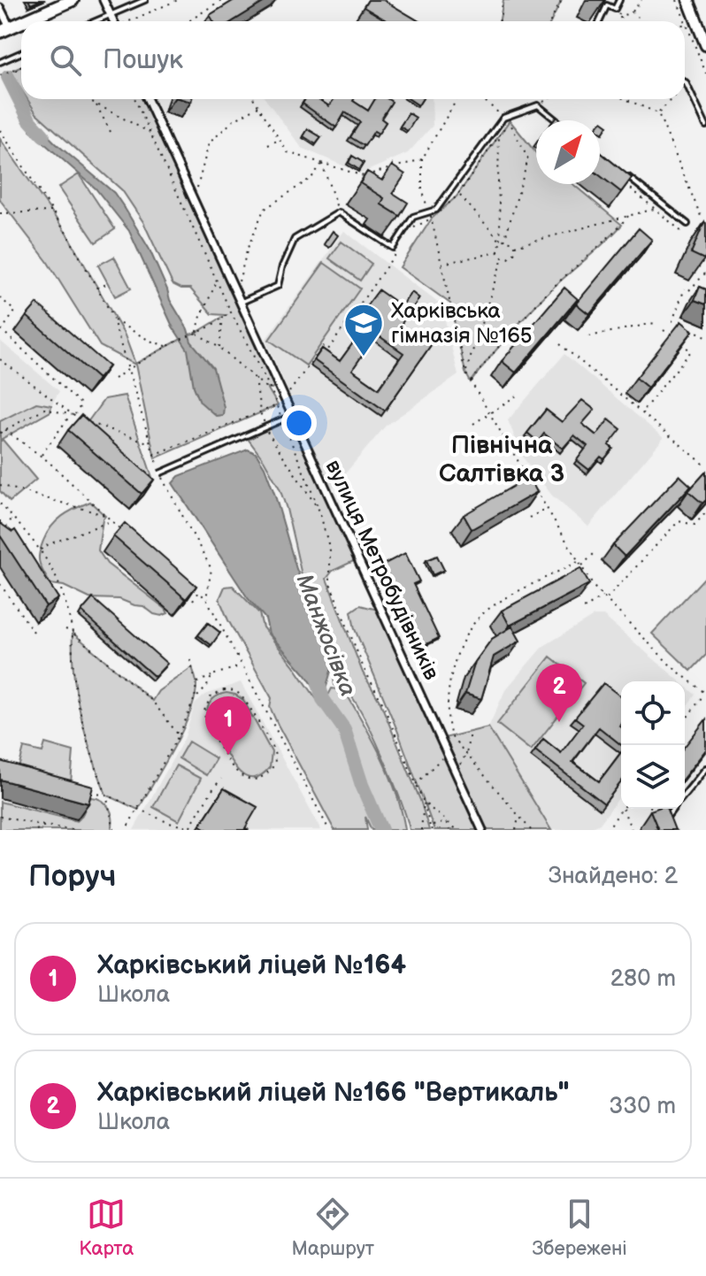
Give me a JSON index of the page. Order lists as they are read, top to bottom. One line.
{"streets":{"street":["вулиця Метробудівників"]},"districts":["Північна Салтівка 3"],"water":["Манжосівка"],"places":{"school or university":["Харківська гімназія №165"]},"north":"top right","page":{"search":"Пошук","pins":["2","1"],"heading":["Поруч","Знайдено: 2"],"list":[{"mark":"1","name":"Харківський ліцей №164","note":"Школа","value":"280 m"},{"mark":"2","name":"Харківський ліцей №166 \"Вертикаль\"","note":"Школа","value":"330 m"}],"nav":["Карта","Маршрут","Збережені"]}}
